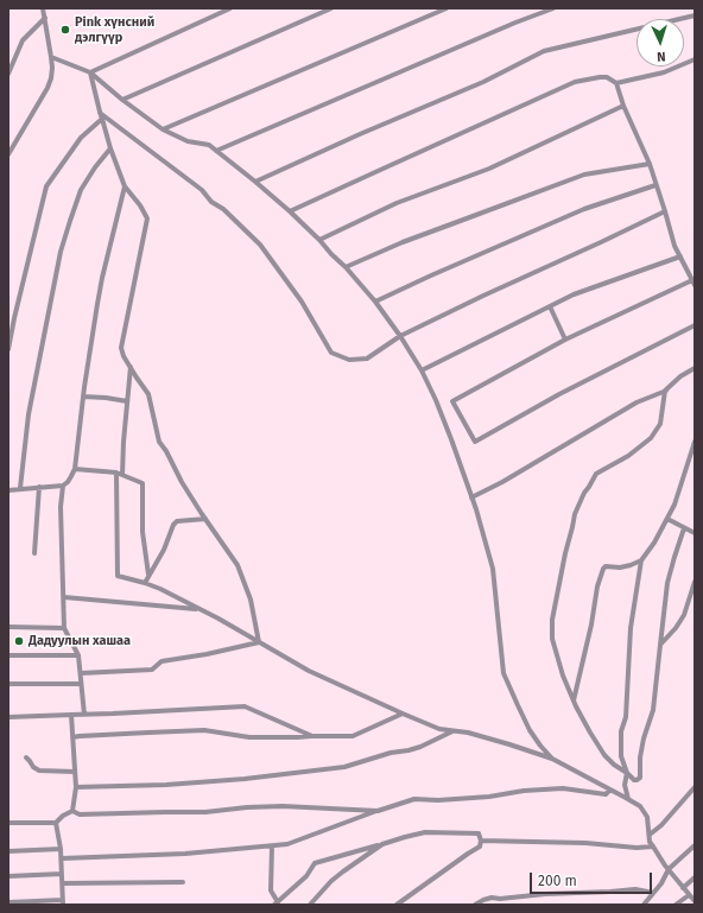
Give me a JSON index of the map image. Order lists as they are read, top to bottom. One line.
{"places":["Pink хүнсний дэлгүүр","Дадуулын хашаа"],"scale_bar":"200 m","north":"bottom"}
